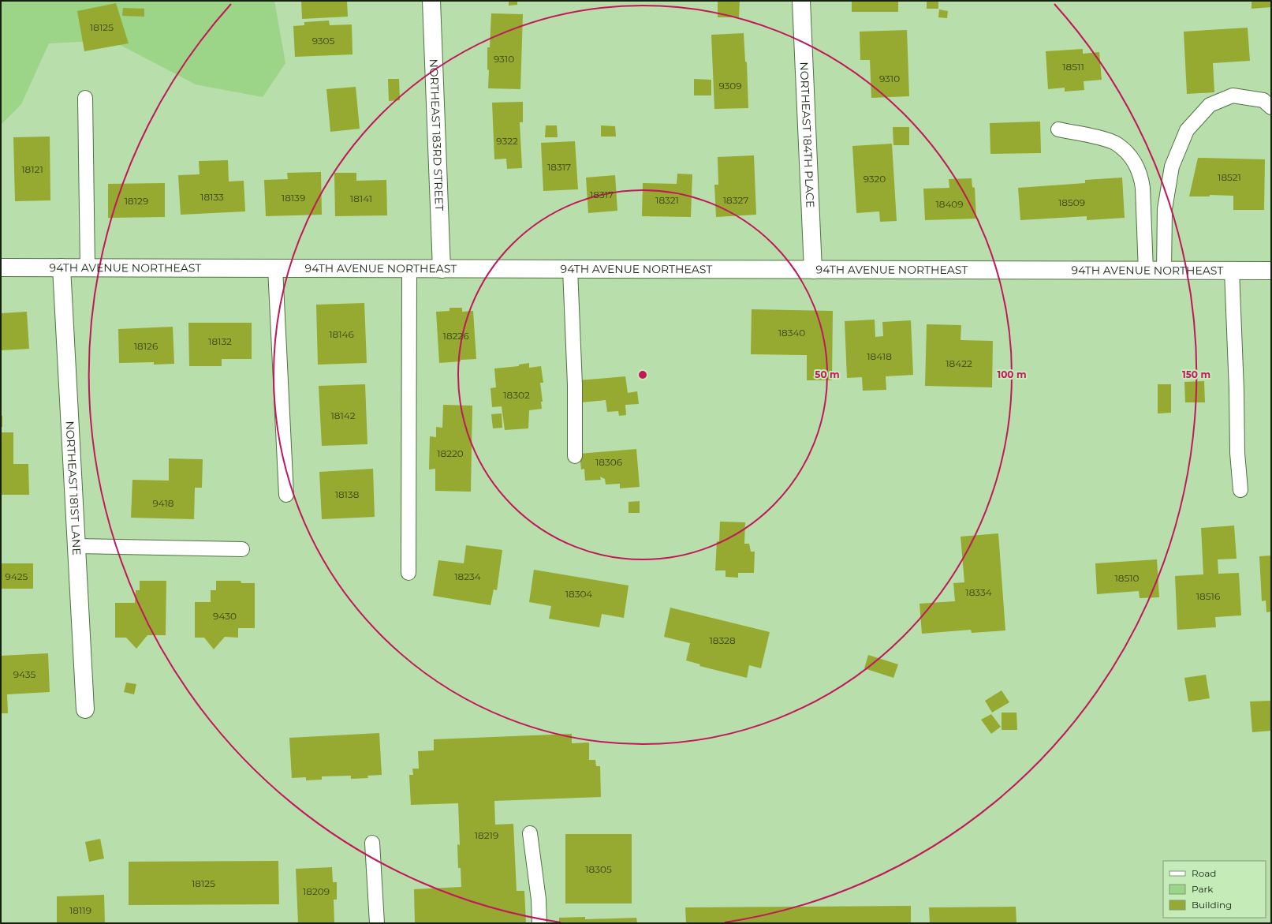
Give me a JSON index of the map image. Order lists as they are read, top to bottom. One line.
{"streets":{"street":["NORTHEAST 183RD STREET","NORTHEAST 184TH PLACE","94TH AVENUE NORTHEAST","NORTHEAST 181ST LANE"]},"crossings":[["NORTHEAST 183RD STREET","94TH AVENUE NORTHEAST"],["NORTHEAST 184TH PLACE","94TH AVENUE NORTHEAST"],["94TH AVENUE NORTHEAST","NORTHEAST 181ST LANE"]],"house_numbers":["18125","9305","9310","18511","9310","9309","9322","18317","18121","18521","9320","18317","18133","18139","18141","18321","18327","18129","18509","18409","18340","18146","18226","18132","18126","18418","18422","18302","18142","18220","18306","18138","9418","9425","18234","18510","18334","18304","18516","9430","18328","9435","18219","18305","18125","18209","18119"],"legend":["Road","Park","Building"],"rings":["50 m","100 m","150 m"]}
